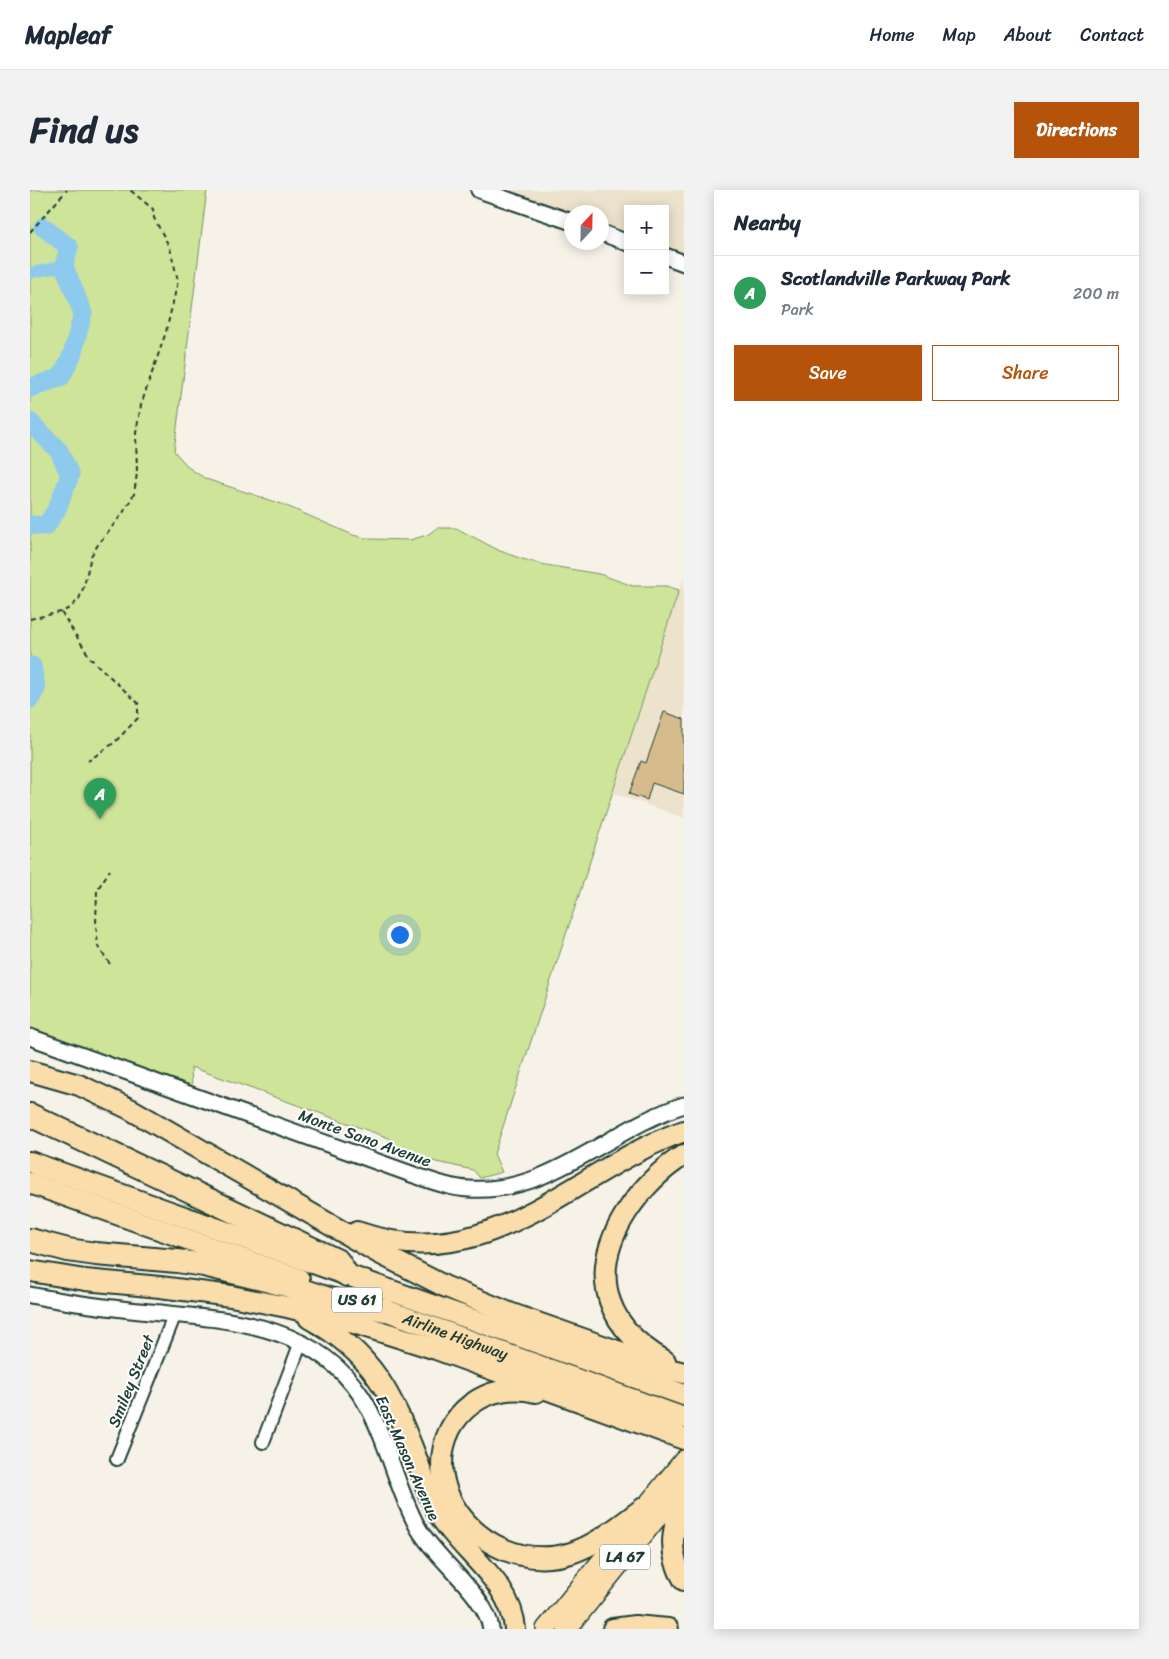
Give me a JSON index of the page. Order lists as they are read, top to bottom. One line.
{"streets":{"highway":["US 61","Airline Highway"],"main road":["LA 67"],"street":["Monte Sano Avenue","Smiley Street","East Mason Avenue"]},"crossings":[["Smiley Street","East Mason Avenue"]],"north":"top","page":{"header":"Mapleaf","nav":["Home","Map","About","Contact"],"title":"Find us","buttons":["Directions",["Save","Share"]],"heading":"Nearby","map_buttons":["+","−"],"list":[{"mark":"A","name":"Scotlandville Parkway Park","note":"Park","value":"200 m"}],"pins":"A"}}
